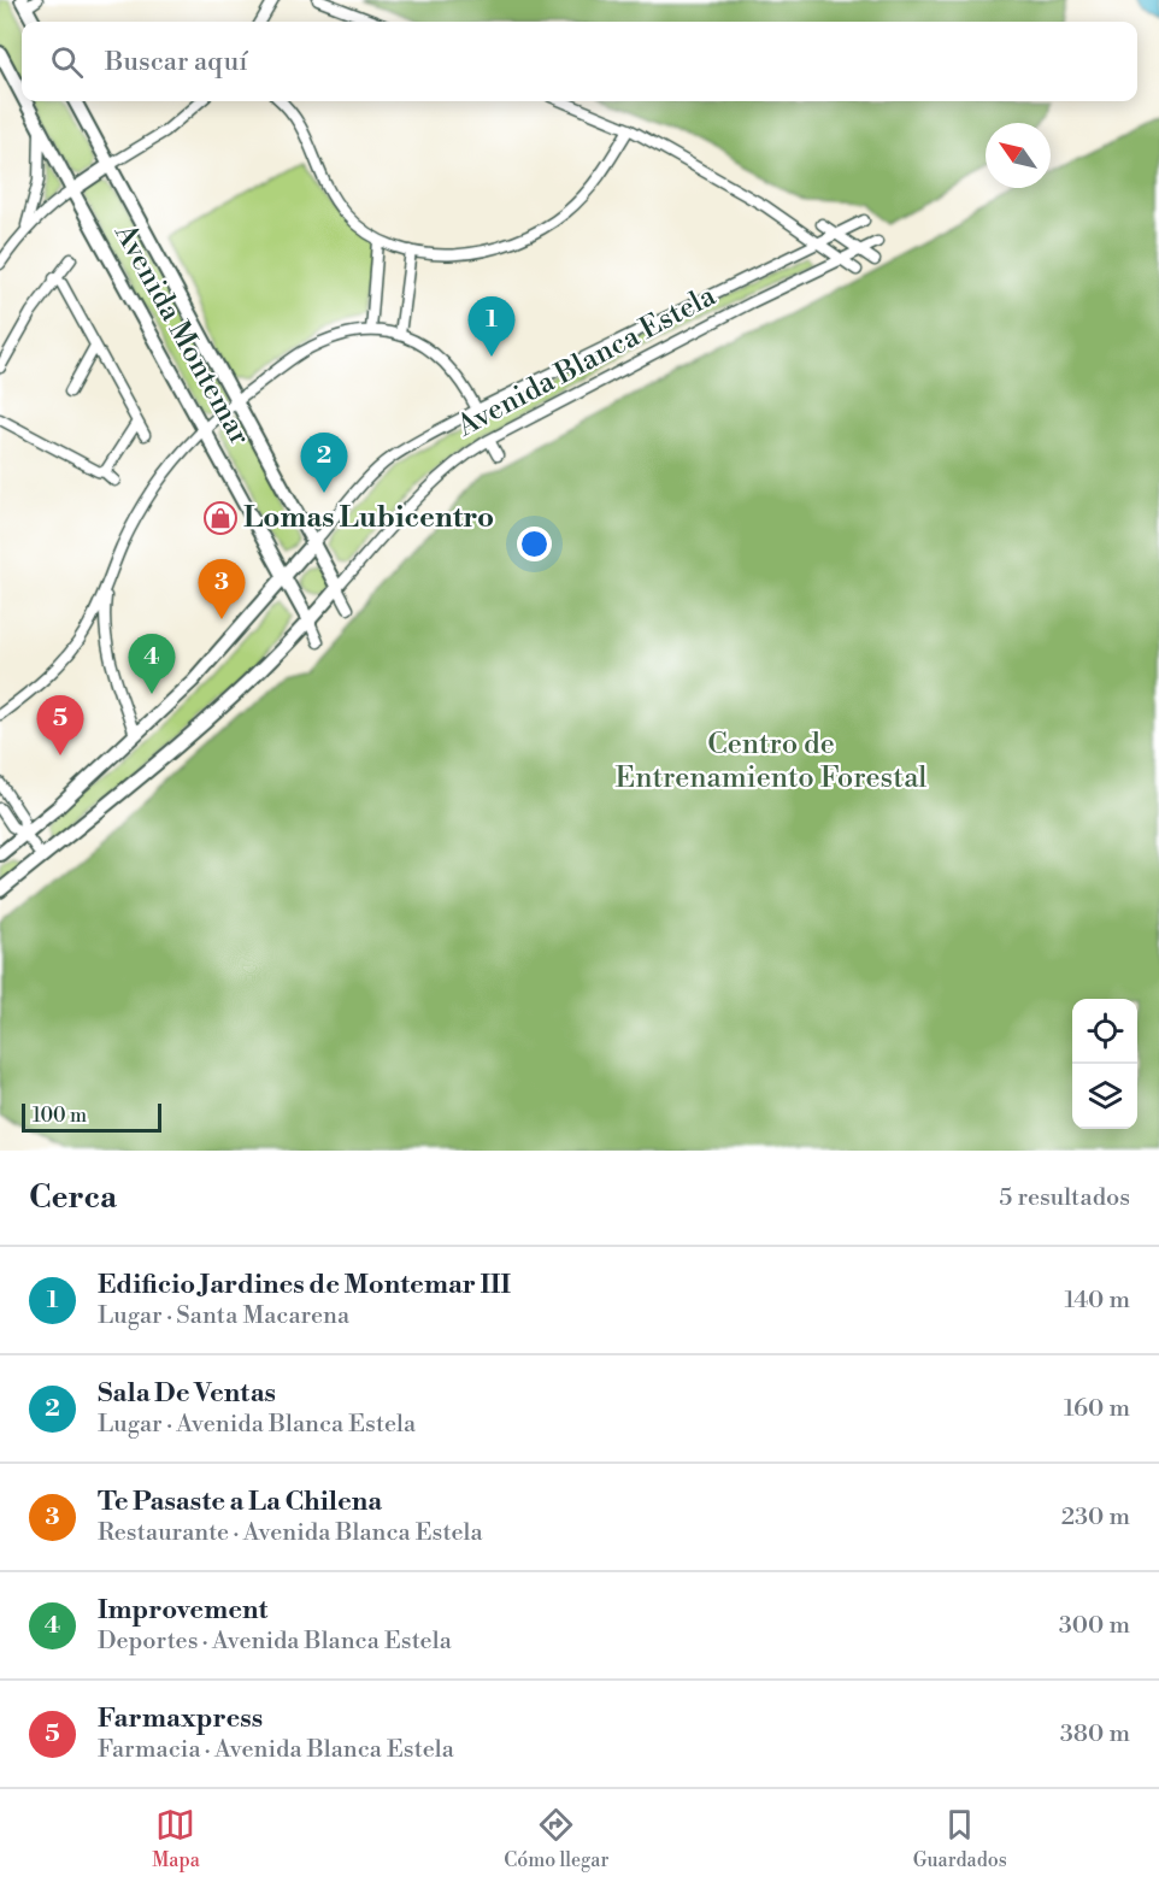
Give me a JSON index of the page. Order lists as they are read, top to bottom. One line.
{"streets":{"main road":["Avenida Montemar","Avenida Blanca Estela"]},"crossings":[["Avenida Montemar","Avenida Blanca Estela"]],"parks":["Centro de Entrenamiento Forestal"],"places":{"shop":["Lomas Lubicentro"]},"scale_bar":"100 m","north":"top left","page":{"search":"Buscar aquí","pins":["1","2","3","4","5"],"scale":"100 m","heading":["Cerca","5 resultados"],"list":[{"mark":"1","name":"Edificio Jardines de Montemar III","note":"Lugar · Santa Macarena","value":"140 m"},{"mark":"2","name":"Sala De Ventas","note":"Lugar · Avenida Blanca Estela","value":"160 m"},{"mark":"3","name":"Te Pasaste a La Chilena","note":"Restaurante · Avenida Blanca Estela","value":"230 m"},{"mark":"4","name":"Improvement","note":"Deportes · Avenida Blanca Estela","value":"300 m"},{"mark":"5","name":"Farmaxpress","note":"Farmacia · Avenida Blanca Estela","value":"380 m"}],"nav":["Mapa","Cómo llegar","Guardados"]}}
